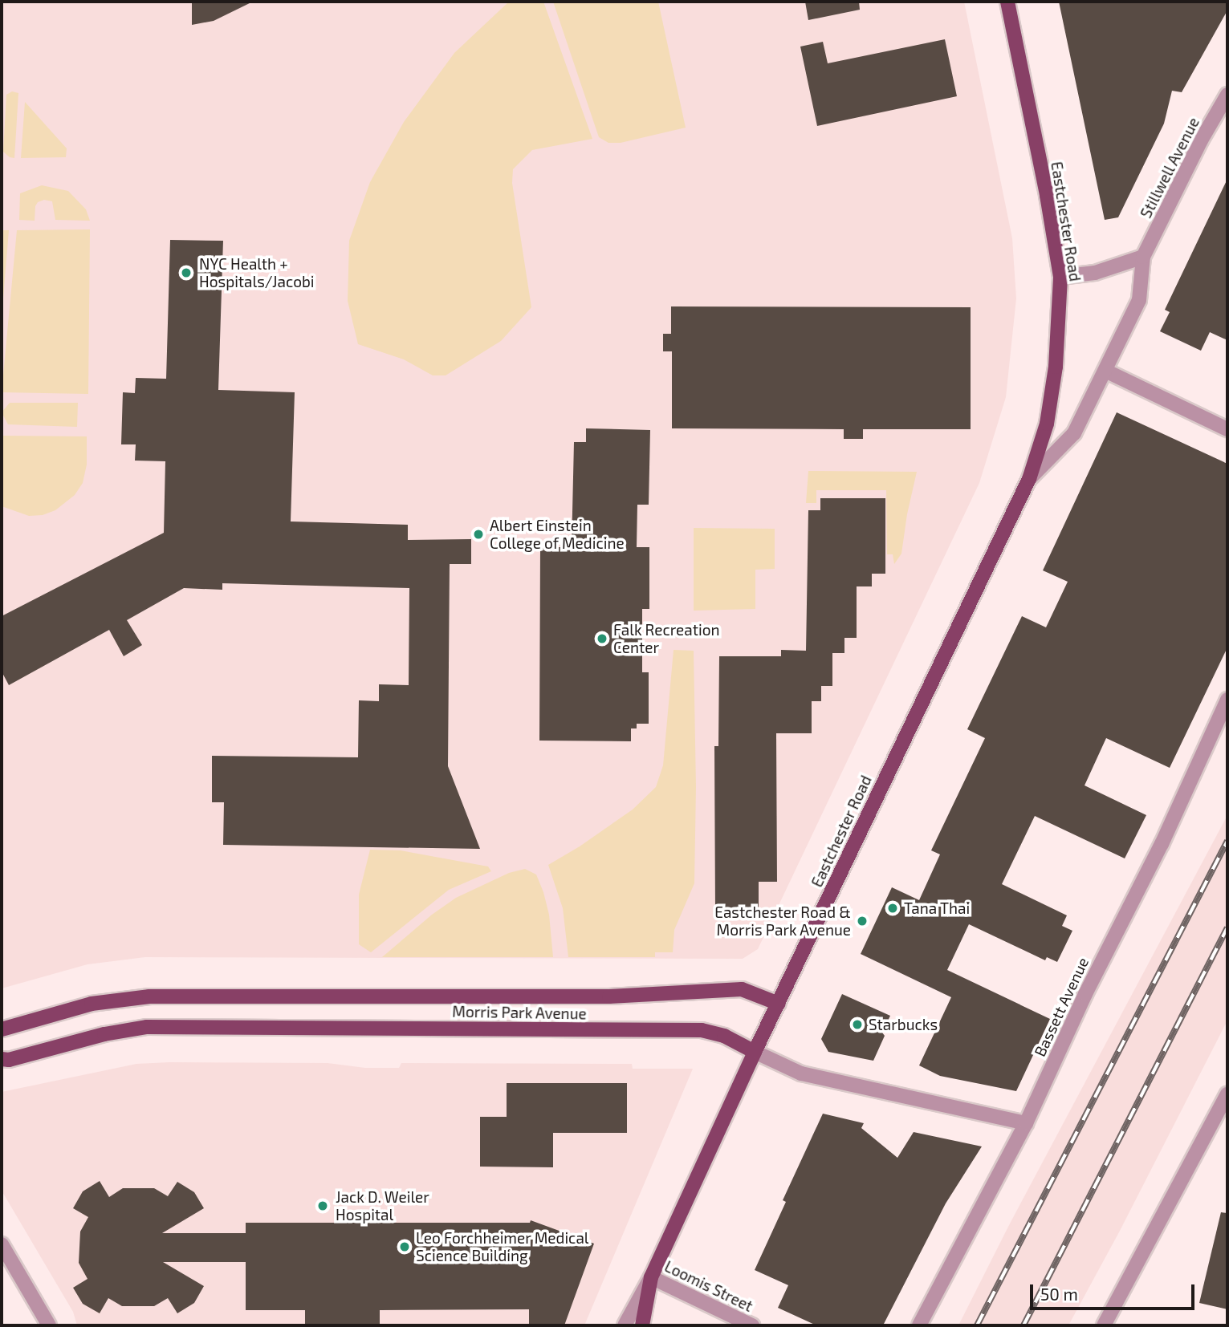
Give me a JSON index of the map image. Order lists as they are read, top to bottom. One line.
{"streets":{"main road":["Eastchester Road","Morris Park Avenue"],"street":["Stillwell Avenue","Bassett Avenue","Loomis Street"]},"crossings":[["Stillwell Avenue","Eastchester Road"],["Eastchester Road","Morris Park Avenue"],["Eastchester Road","Loomis Street"],["Bassett Avenue","Morris Park Avenue"]],"places":["NYC Health + Hospitals/Jacobi","Albert Einstein College of Medicine","Falk Recreation Center","Tana Thai","Eastchester Road & Morris Park Avenue","Starbucks","Jack D. Weiler Hospital","Leo Forchheimer Medical Science Building"],"scale_bar":"50 m"}
